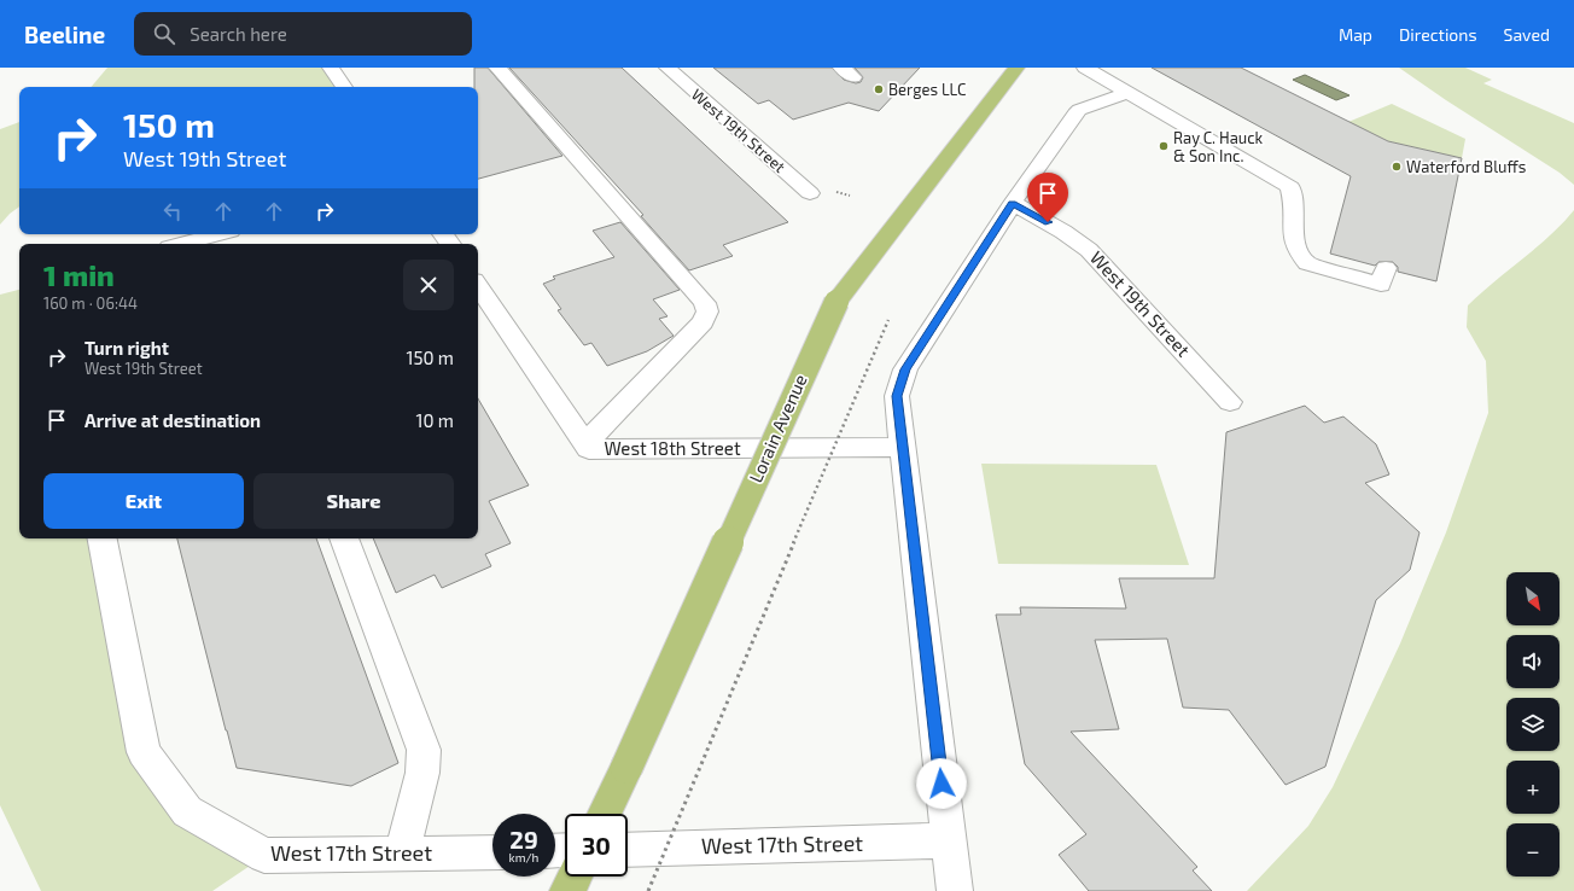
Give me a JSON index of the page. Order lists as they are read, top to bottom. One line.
{"streets":{"main road":["Lorain Avenue"],"street":["West 19th Street","West 18th Street","West 17th Street"]},"places":["Berges LLC","Ray C. Hauck & Son Inc.","Waterford Bluffs"],"north":"bottom right","page":{"header":"Beeline","search":"Search here","nav":["Map","Directions","Saved"],"turn":["150 m","West 19th Street"],"heading":["1 min","160 m · 06:44"],"list":[{"name":"Turn right","note":"West 19th Street","value":"150 m"},{"name":"Arrive at destination","value":"10 m"}],"buttons":["Exit","Share"],"map_buttons":["+","−"],"speed":"29 km/h","limit":"30"}}
